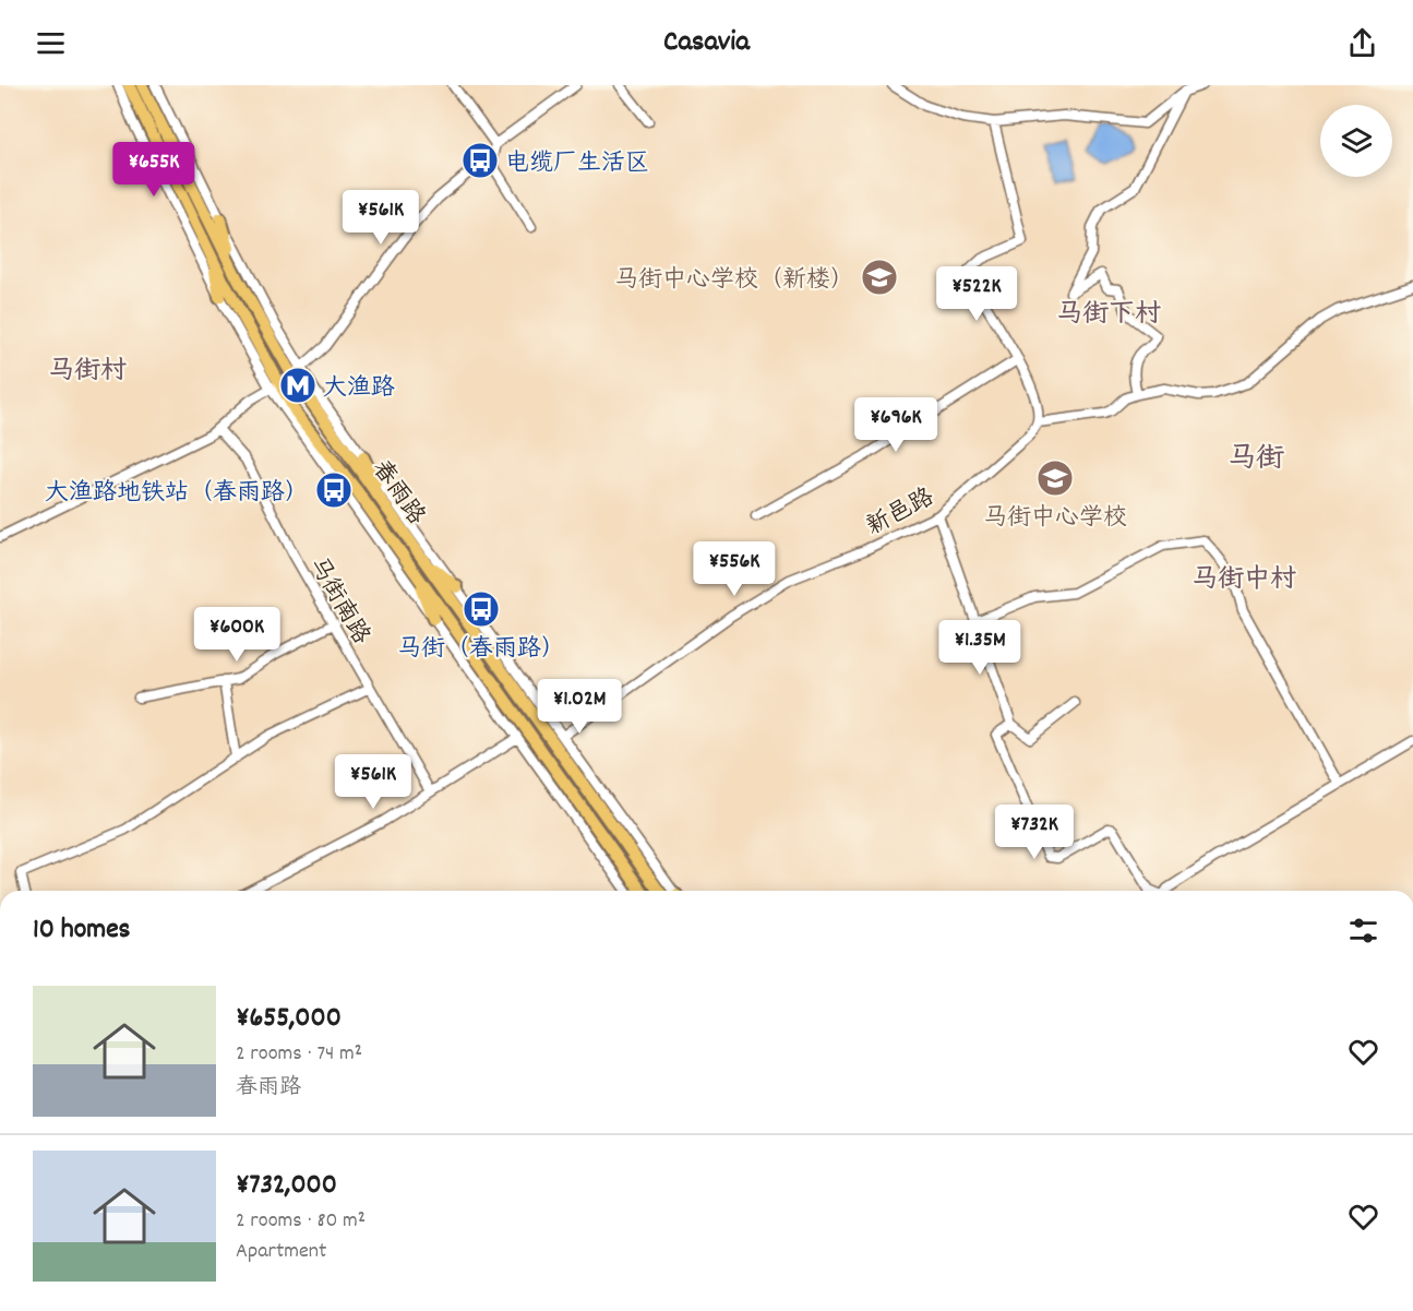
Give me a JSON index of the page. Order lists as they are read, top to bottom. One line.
{"streets":{"main road":["春雨路"],"street":["新邑路","马街南路"]},"districts":["马街下村","马街村","马街","马街中村"],"places":{"bus stop":["电缆厂生活区","大渔路地铁站（春雨路）","马街（春雨路）"],"school or university":["马街中心学校（新楼）","马街中心学校"],"metro station":["大渔路"]},"page":{"header":"Casavia","price":["¥655K","¥561K","¥522K","¥696K","¥556K","¥600K","¥1.35M","¥1.02M","¥561K","¥732K"],"heading":"10 homes","list":[{"name":"¥655,000","note":"2 rooms · 74 m² · 春雨路"},{"name":"¥732,000","note":"2 rooms · 80 m² · Apartment"}]}}
